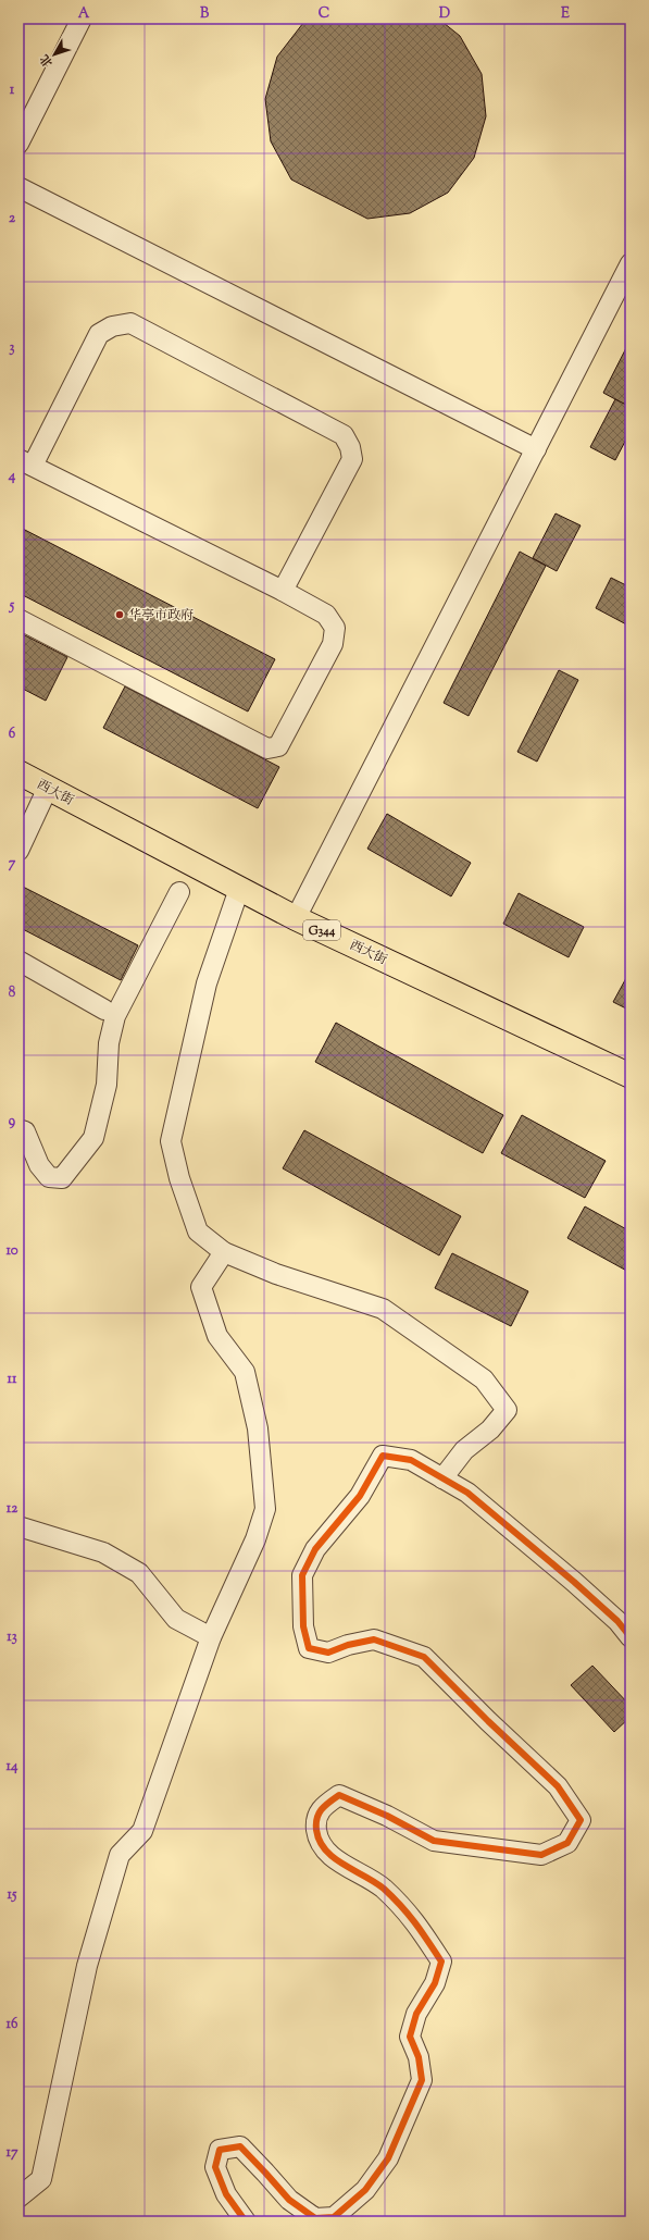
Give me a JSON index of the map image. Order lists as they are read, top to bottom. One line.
{"streets":{"highway":["西大街","G344"]},"places":["华亭市政府"],"north":"bottom left","grid":{"columns":["A","B","C","D","E"],"rows":["1","2","3","4","5","6","7","8","9","10","11","12","13","14","15","16","17"]}}
